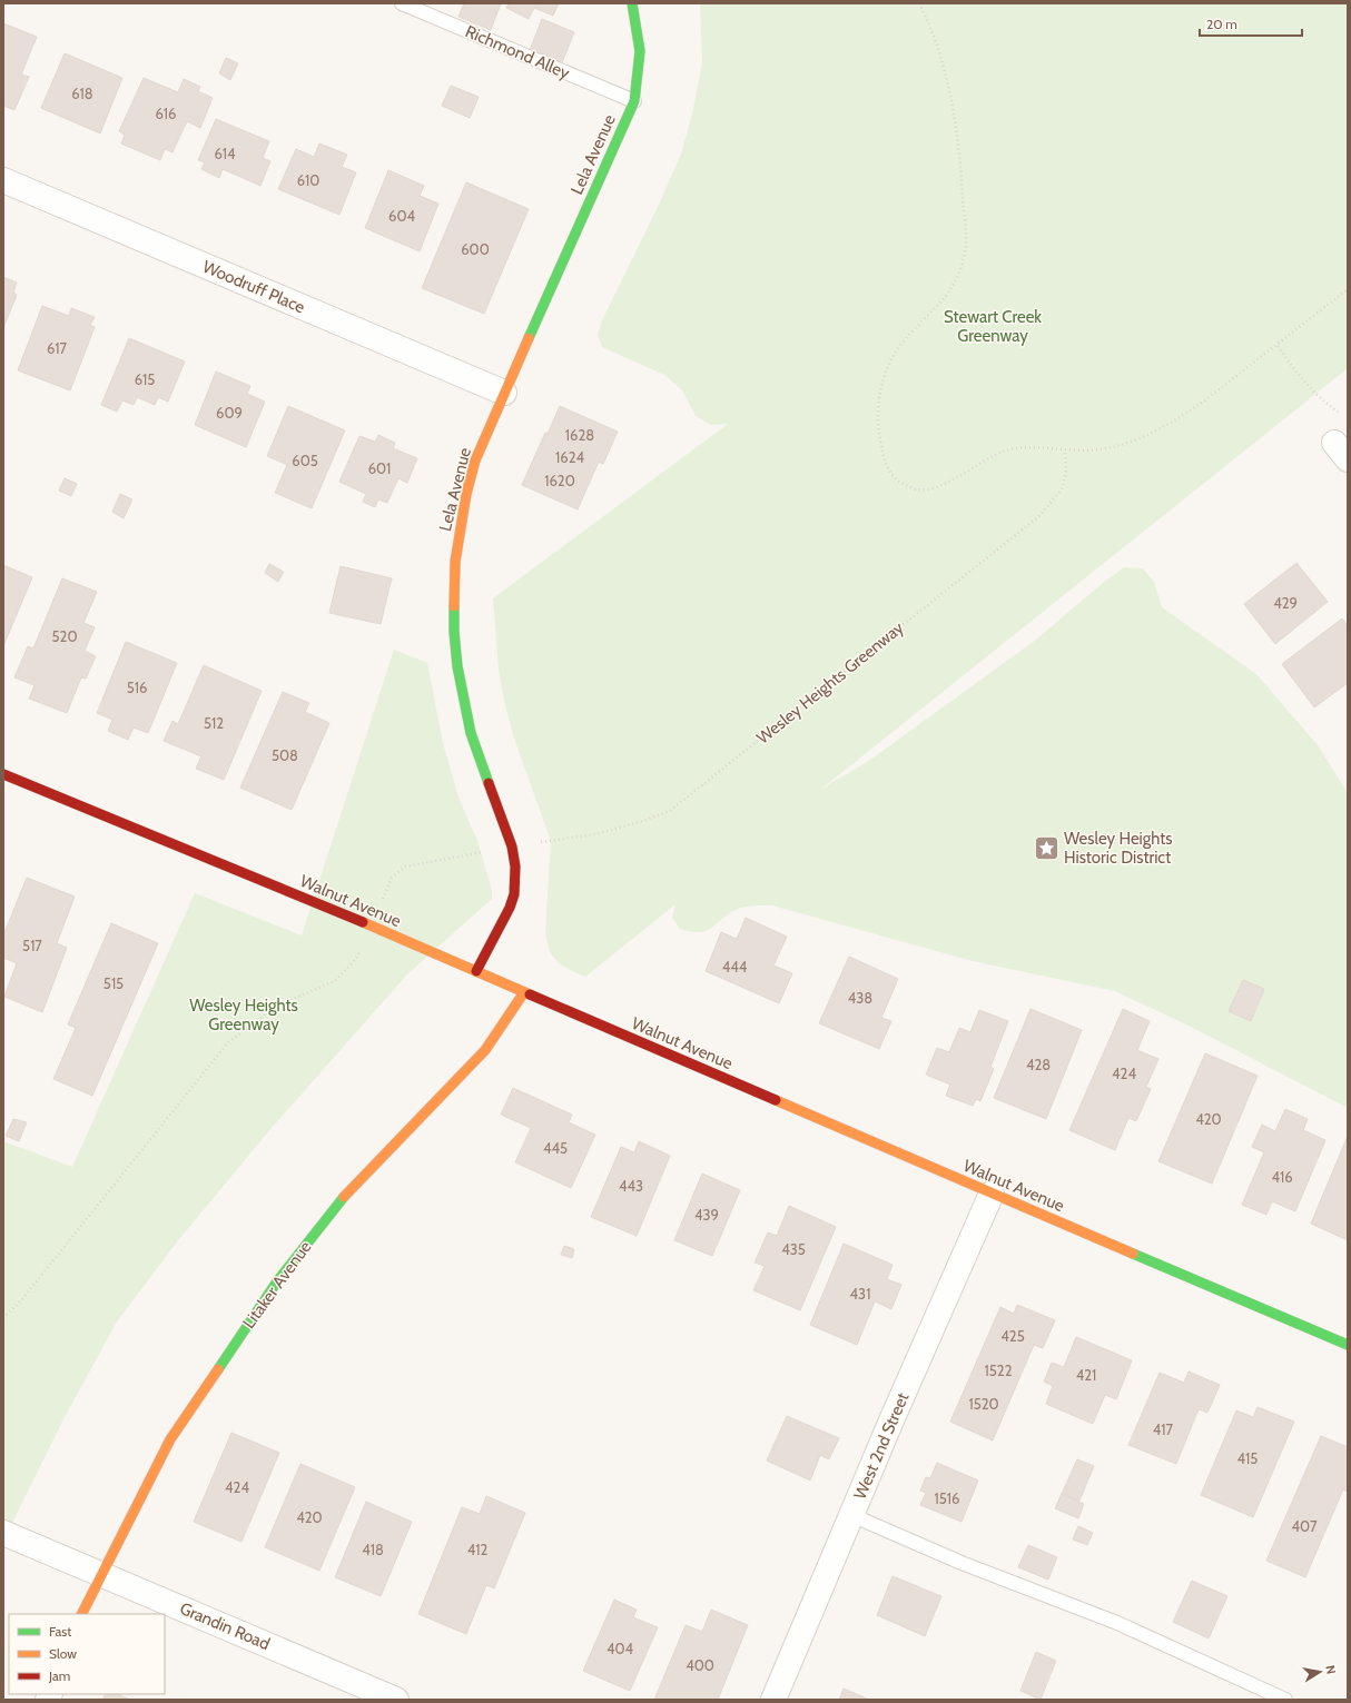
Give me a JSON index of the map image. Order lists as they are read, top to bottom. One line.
{"streets":{"street":["Lela Avenue","Woodruff Place","Walnut Avenue","Litaker Avenue","West 2nd Street","Grandin Road"],"lane":["Richmond Alley"],"path":["Wesley Heights Greenway"]},"crossings":[["Richmond Alley","Lela Avenue"],["Lela Avenue","Woodruff Place"],["Lela Avenue","Walnut Avenue"],["Walnut Avenue","Litaker Avenue"],["Walnut Avenue","West 2nd Street"],["Litaker Avenue","Grandin Road"]],"parks":["Stewart Creek Greenway","Wesley Heights Greenway"],"places":{"place":["Wesley Heights Historic District"]},"house_numbers":["618","616","614","610","604","600","617","615","609","1628","1624","605","601","1620","429","520","516","512","508","517","444","515","438","428","424","420","445","416","443","439","435","431","425","1522","421","1520","417","415","424","1516","420","407","418","412","404","400"],"legend":["Fast","Slow","Jam"],"scale_bar":"20 m","north":"right"}
